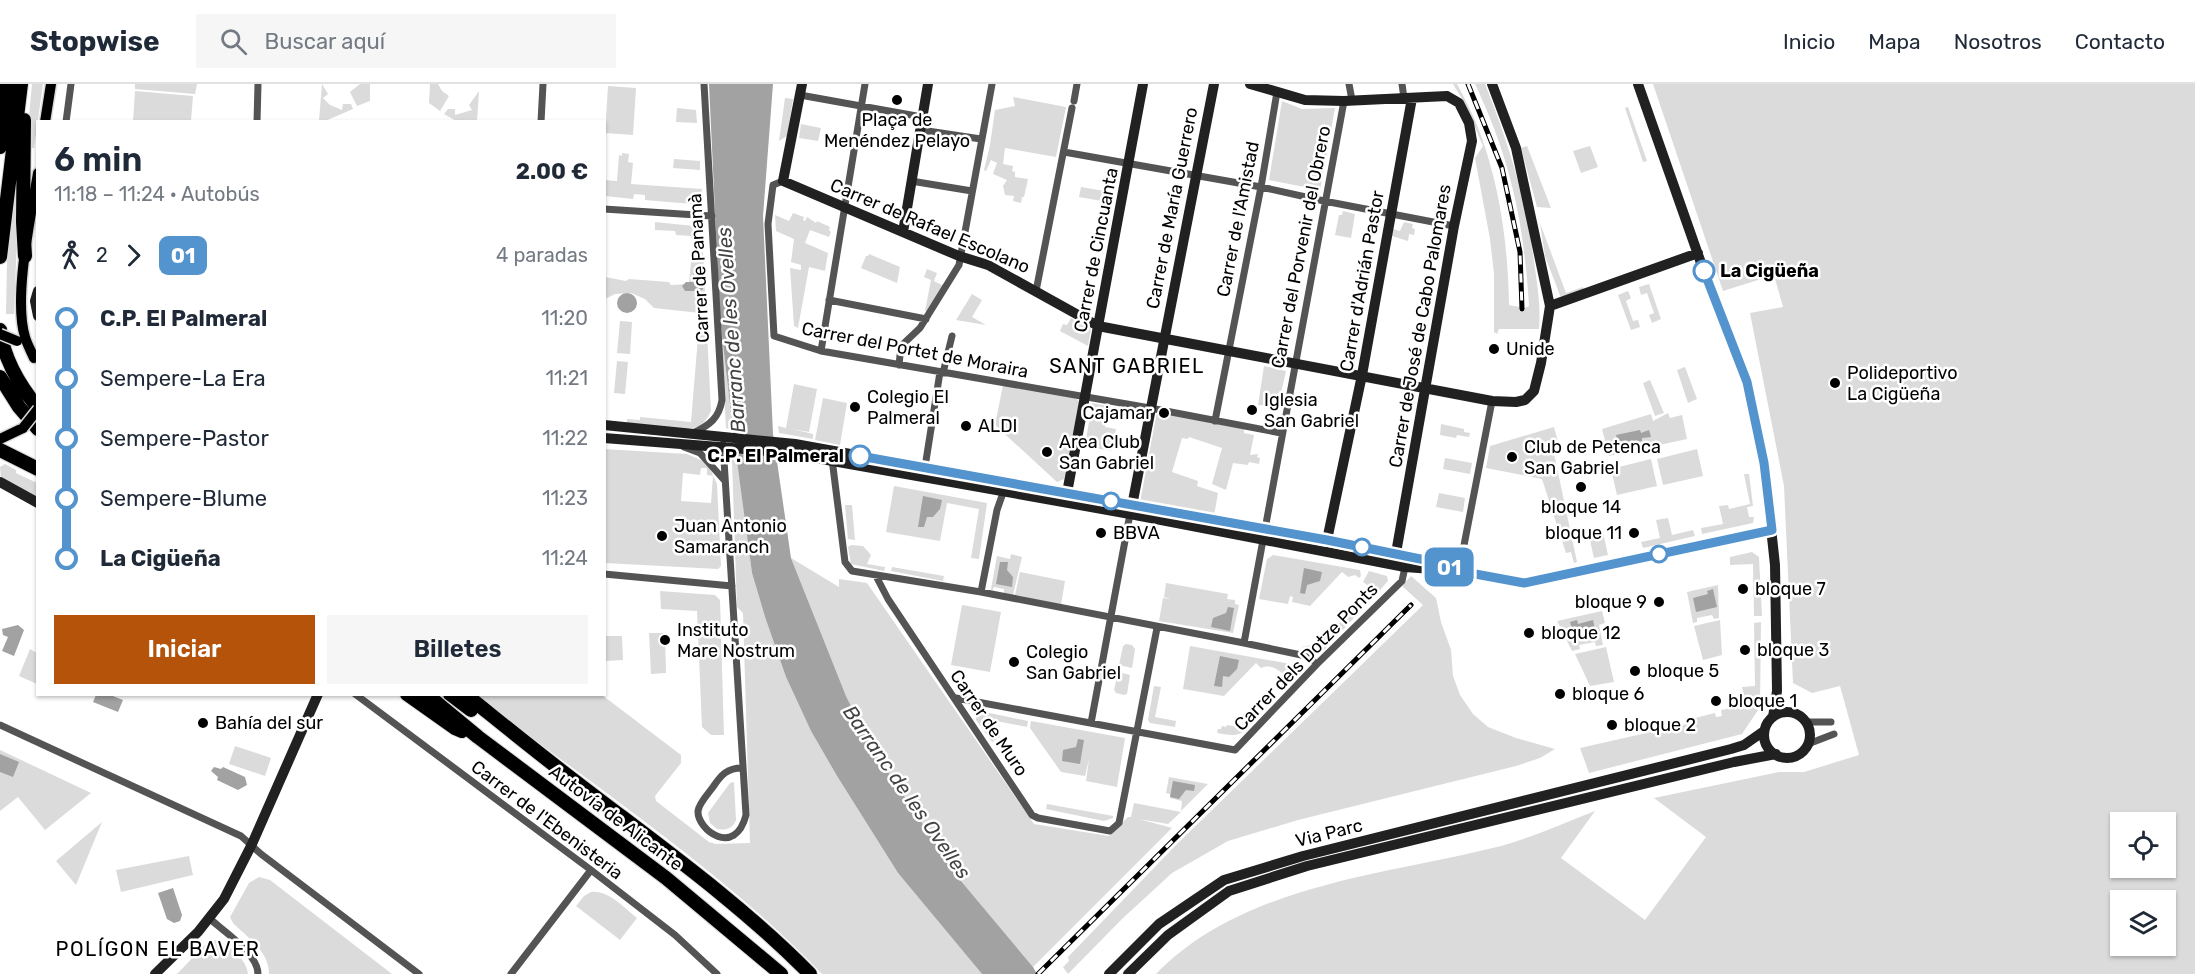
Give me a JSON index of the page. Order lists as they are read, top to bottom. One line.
{"streets":{"highway":["Autovía de Alicante"],"street":["Carrer de María Guerrero","Carrer de l'Amistad","Carrer de Rafael Escolano","Carrer del Porvenir del Obrero","Carrer de Cincuanta","Carrer de Panamà","Carrer d'Adrián Pastor","Carrer de José de Cabo Palomares","Carrer del Portet de Moraira","Carrer dels Dotze Ponts","Carrer de Muro","Carrer de l'Ebenisteria","Via Parc"]},"crossings":[["Carrer de María Guerrero","Carrer de Rafael Escolano"],["Carrer de María Guerrero","Carrer del Portet de Moraira"],["Carrer de l'Amistad","Carrer de Rafael Escolano"],["Carrer de l'Amistad","Carrer del Portet de Moraira"],["Carrer de Rafael Escolano","Carrer del Porvenir del Obrero"],["Carrer de Rafael Escolano","Carrer de Cincuanta"],["Carrer de Rafael Escolano","Carrer d'Adrián Pastor"],["Carrer de Rafael Escolano","Carrer de José de Cabo Palomares"],["Carrer de Rafael Escolano","Carrer del Portet de Moraira"],["Carrer del Porvenir del Obrero","Carrer del Portet de Moraira"],["Carrer de Cincuanta","Carrer del Portet de Moraira"],["Carrer dels Dotze Ponts","Carrer de Muro"]],"districts":["SANT GABRIEL","POLÍGON EL BAVER"],"water":["Barranc de les Ovelles"],"places":["Plaça de Menéndez Pelayo","La Cigüeña","Unide","Polideportivo La Cigüeña","Colegio El Palmeral","Iglesia San Gabriel","Cajamar","ALDI","Area Club San Gabriel","C.P. El Palmeral","Club de Petenca San Gabriel","bloque 14","BBVA","bloque 11","Juan Antonio Samaranch","bloque 7","bloque 9","bloque 12","Instituto Mare Nostrum","bloque 3","Colegio San Gabriel","bloque 5","bloque 6","bloque 1","Bahía del sur","bloque 2"],"lines":["bus line 01"],"page":{"header":"Stopwise","search":"Buscar aquí","nav":["Inicio","Mapa","Nosotros","Contacto"],"on_map":"01","heading":["6 min","11:18 – 11:24 · Autobús","2.00 €"],"legs":["2","01","4 paradas"],"list":[{"name":"C.P. El Palmeral","value":"11:20"},{"name":"Sempere-La Era","value":"11:21"},{"name":"Sempere-Pastor","value":"11:22"},{"name":"Sempere-Blume","value":"11:23"},{"name":"La Cigüeña","value":"11:24"}],"buttons":["Iniciar","Billetes"]}}
